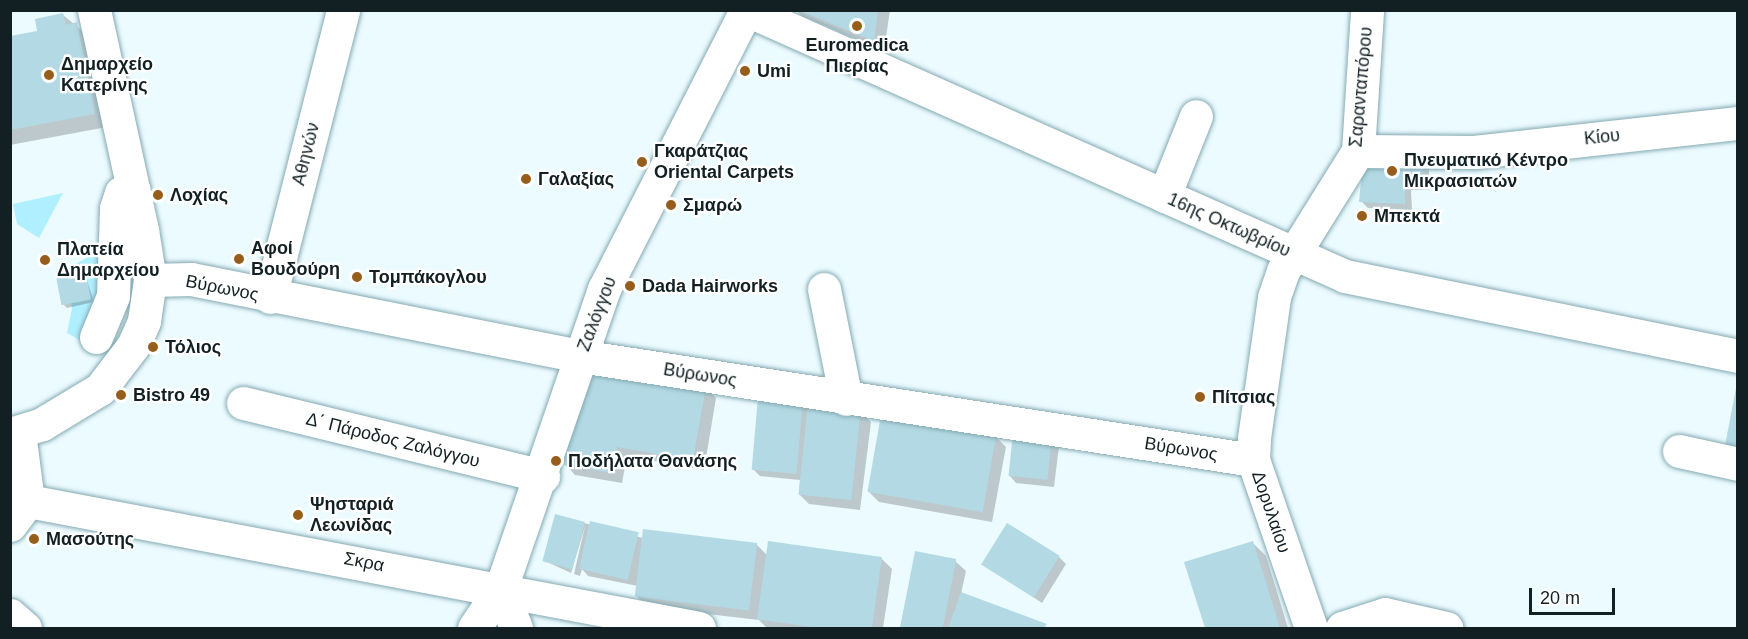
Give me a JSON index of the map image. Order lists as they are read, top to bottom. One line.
{"streets":{"street":["Σαρανταπόρου","Κίου","Αθηνών","16ης Οκτωβρίου","Βύρωνος","Ζαλόγγου","Δ΄ Πάροδος Ζαλόγγου","Δορυλαίου","Σκρα"]},"crossings":[["Σαρανταπόρου","Κίου"],["Σαρανταπόρου","16ης Οκτωβρίου"],["Σαρανταπόρου","Δορυλαίου"],["Αθηνών","Βύρωνος"],["16ης Οκτωβρίου","Ζαλόγγου"],["16ης Οκτωβρίου","Δορυλαίου"],["Βύρωνος","Ζαλόγγου"],["Βύρωνος","Δορυλαίου"],["Ζαλόγγου","Δ΄ Πάροδος Ζαλόγγου"],["Ζαλόγγου","Σκρα"]],"places":["Euromedica Πιερίας","Umi","Δημαρχείο Κατερίνης","Γκαράτζιας Oriental Carpets","Πνευματικό Κέντρο Μικρασιατών","Γαλαξίας","Λοχίας","Σμαρώ","Μπεκτά","Αφοί Βουδούρη","Πλατεία Δημαρχείου","Τομπάκογλου","Dada Hairworks","Τόλιος","Bistro 49","Πίτσιας","Ποδήλατα Θανάσης","Ψησταριά Λεωνίδας","Μασούτης"],"scale_bar":"20 m"}
